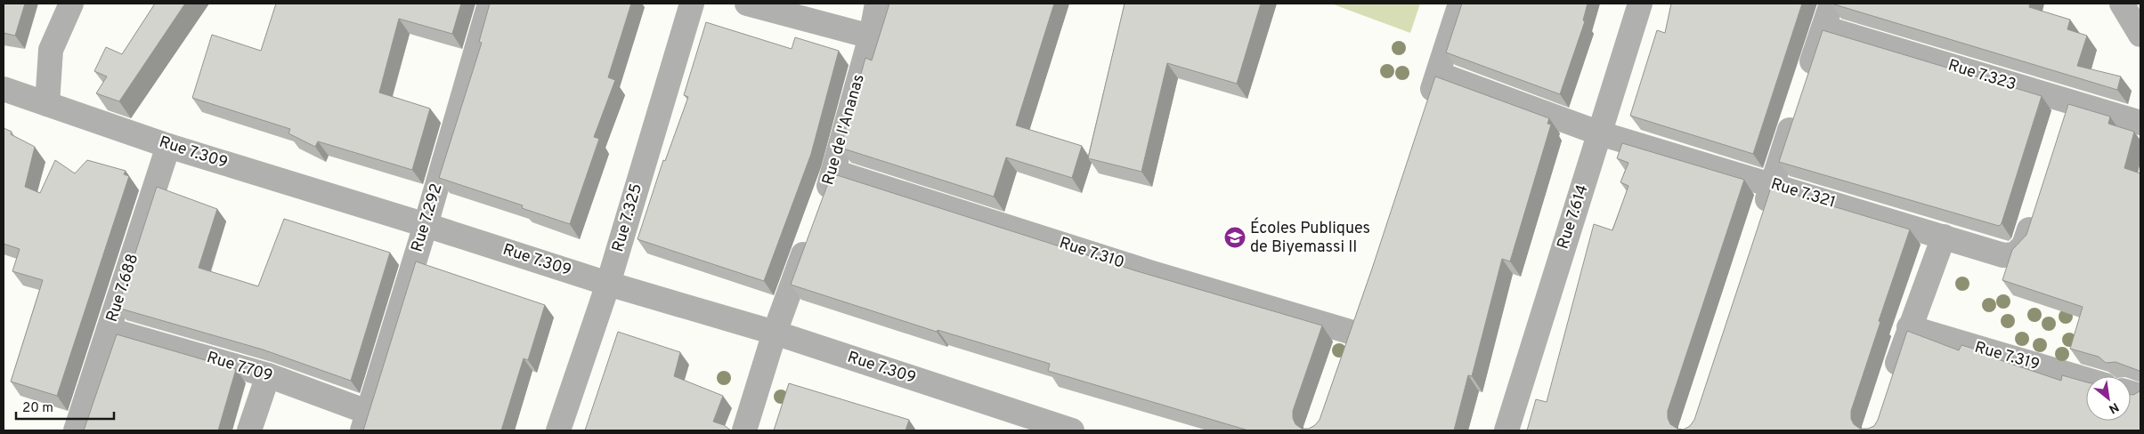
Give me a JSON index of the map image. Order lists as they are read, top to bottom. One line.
{"streets":{"street":["Rue 7.323","Rue de l'Ananas","Rue 7.309","Rue 7.321","Rue 7.614","Rue 7.292","Rue 7.325","Rue 7.310","Rue 7.688","Rue 7.319","Rue 7.709"]},"crossings":[["Rue de l'Ananas","Rue 7.310"],["Rue 7.309","Rue 7.292"],["Rue 7.309","Rue 7.325"],["Rue 7.309","Rue 7.688"],["Rue 7.321","Rue 7.614"],["Rue 7.292","Rue 7.709"],["Rue 7.688","Rue 7.709"]],"places":{"school or university":["Écoles Publiques de Biyemassi II"]},"scale_bar":"20 m","north":"bottom right"}
